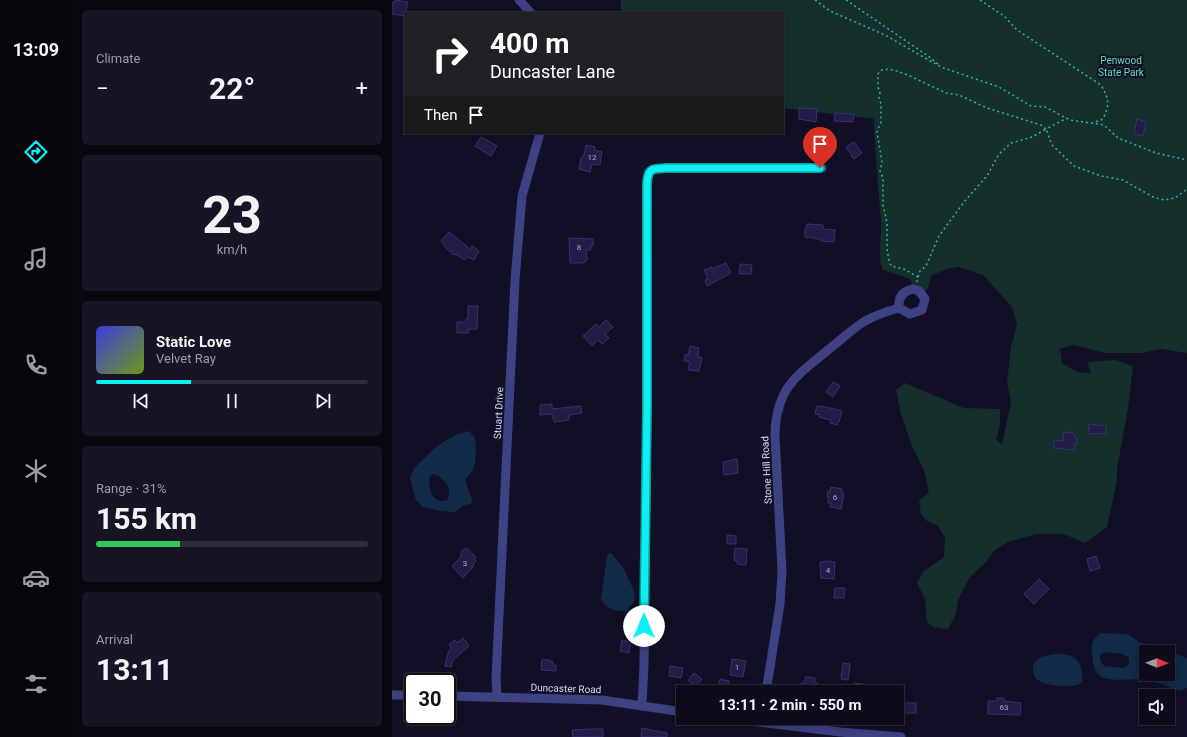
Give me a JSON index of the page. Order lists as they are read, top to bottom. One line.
{"streets":{"street":["Stuart Drive","Stone Hill Road","Duncaster Road"]},"crossings":[["Stuart Drive","Duncaster Road"]],"parks":["Penwood State Park"],"house_numbers":["12","8","6","3","4","1","63"],"north":"right","page":{"tabs":"13:09","tile":["Climate",["23","km/h"],["Range · 31%","155 km"],["Arrival","13:11"]],"turn":["400 m","Duncaster Lane"],"heat":["−","22°","+"],"then":"Then","song":["Static Love","Velvet Ray"],"limit":"30","trip":"13:11 · 2 min · 550 m"}}
